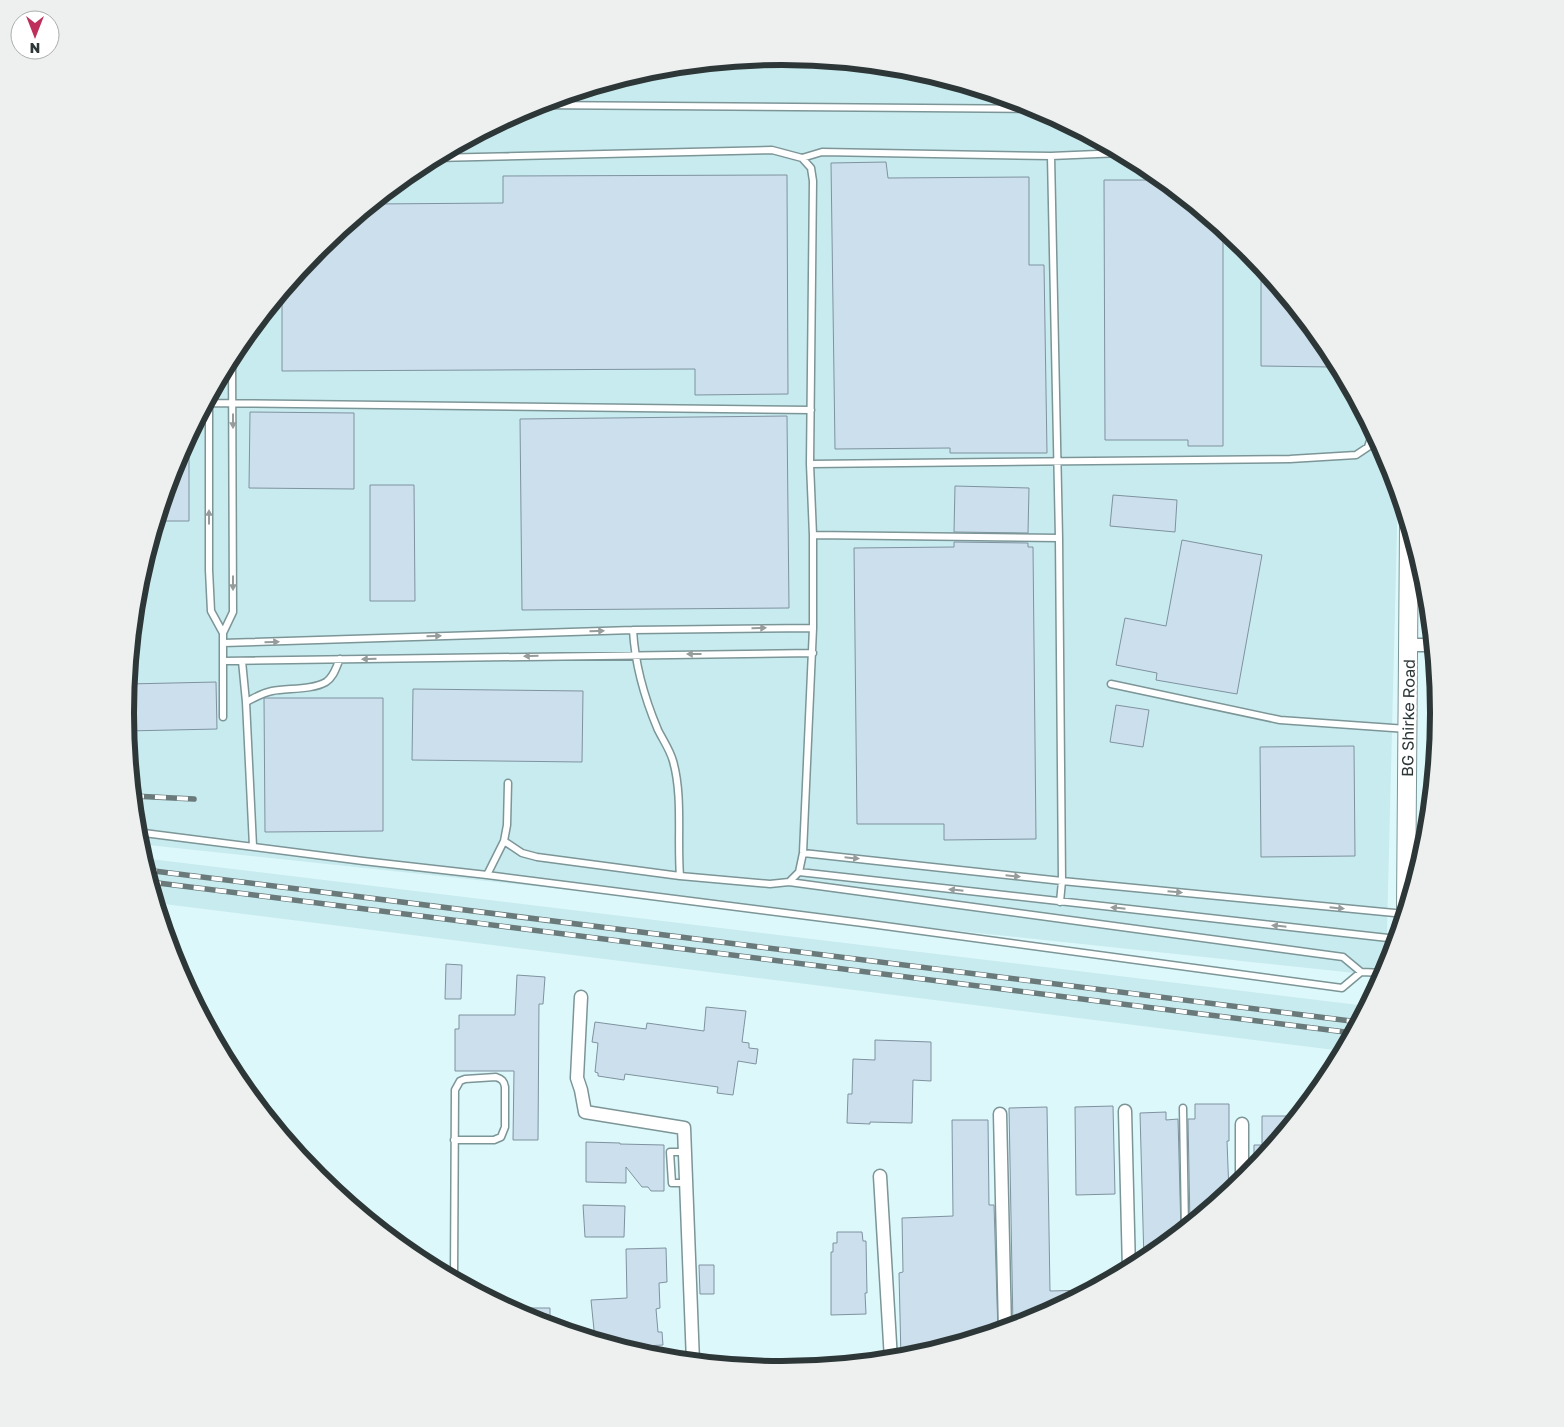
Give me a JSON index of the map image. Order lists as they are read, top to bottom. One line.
{"streets":{"street":["BG Shirke Road"]},"north":"bottom"}
